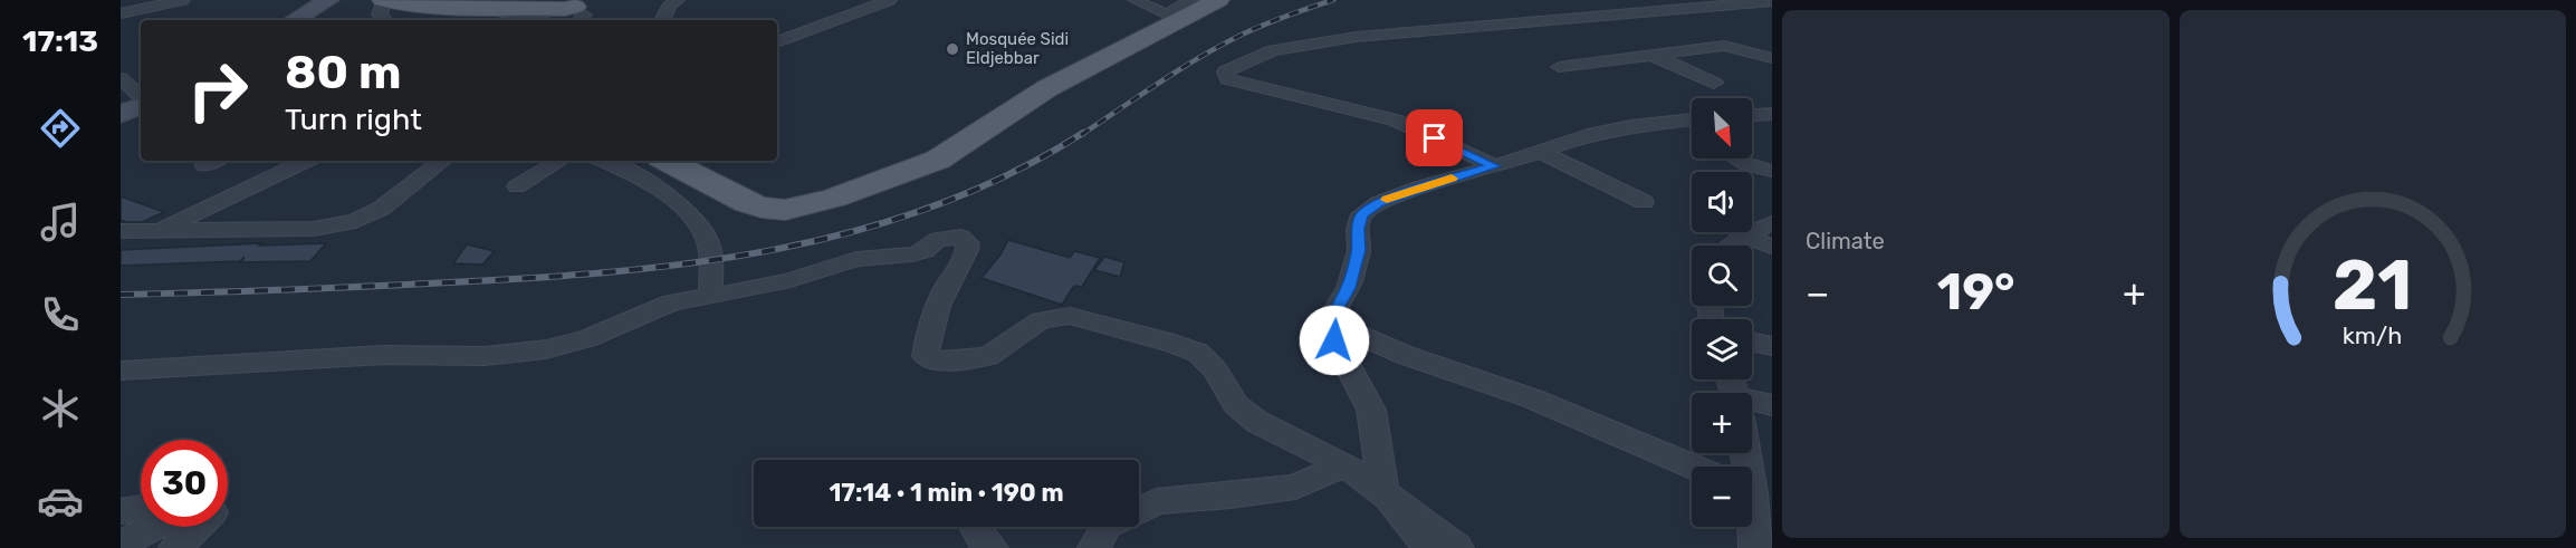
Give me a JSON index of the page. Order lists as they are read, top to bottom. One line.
{"places":["Mosquée Sidi Eldjebbar"],"north":"bottom right","page":{"tabs":"17:13","tile":"Climate","turn":["80 m","Turn right"],"map_buttons":["+","−"],"heat":["−","19°","+"],"limit":"30","trip":"17:14 · 1 min · 190 m","gauge":["21","km/h"]}}
